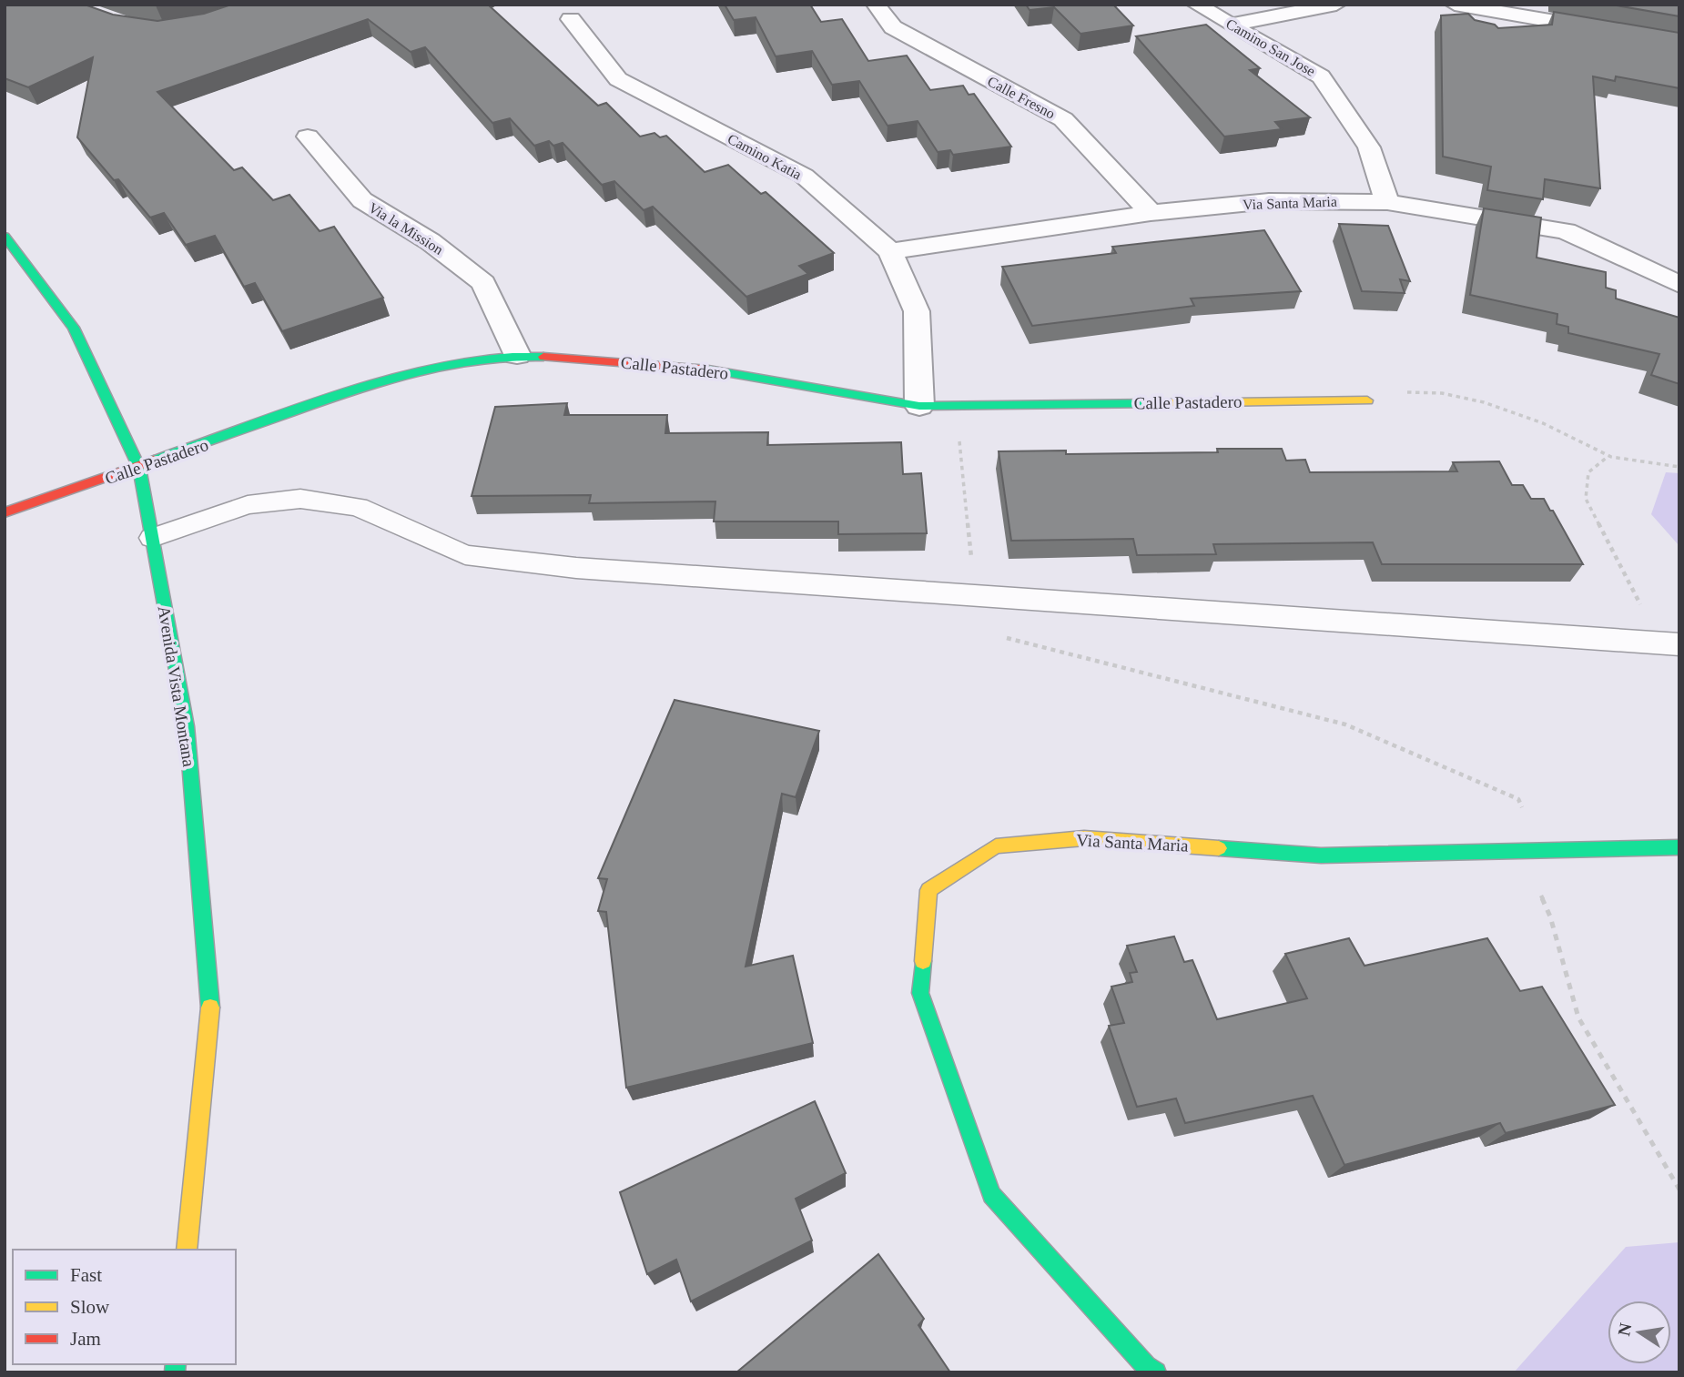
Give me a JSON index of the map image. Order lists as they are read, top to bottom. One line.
{"streets":{"street":["Camino San Jose","Calle Fresno","Camino Katia","Via Santa Maria","Via la Mission","Calle Pastadero","Avenida Vista Montana"]},"crossings":[["Camino San Jose","Via Santa Maria"],["Calle Fresno","Via Santa Maria"],["Camino Katia","Via Santa Maria"],["Camino Katia","Calle Pastadero"],["Via la Mission","Calle Pastadero"],["Calle Pastadero","Avenida Vista Montana"]],"legend":["Fast","Slow","Jam"],"north":"left"}
